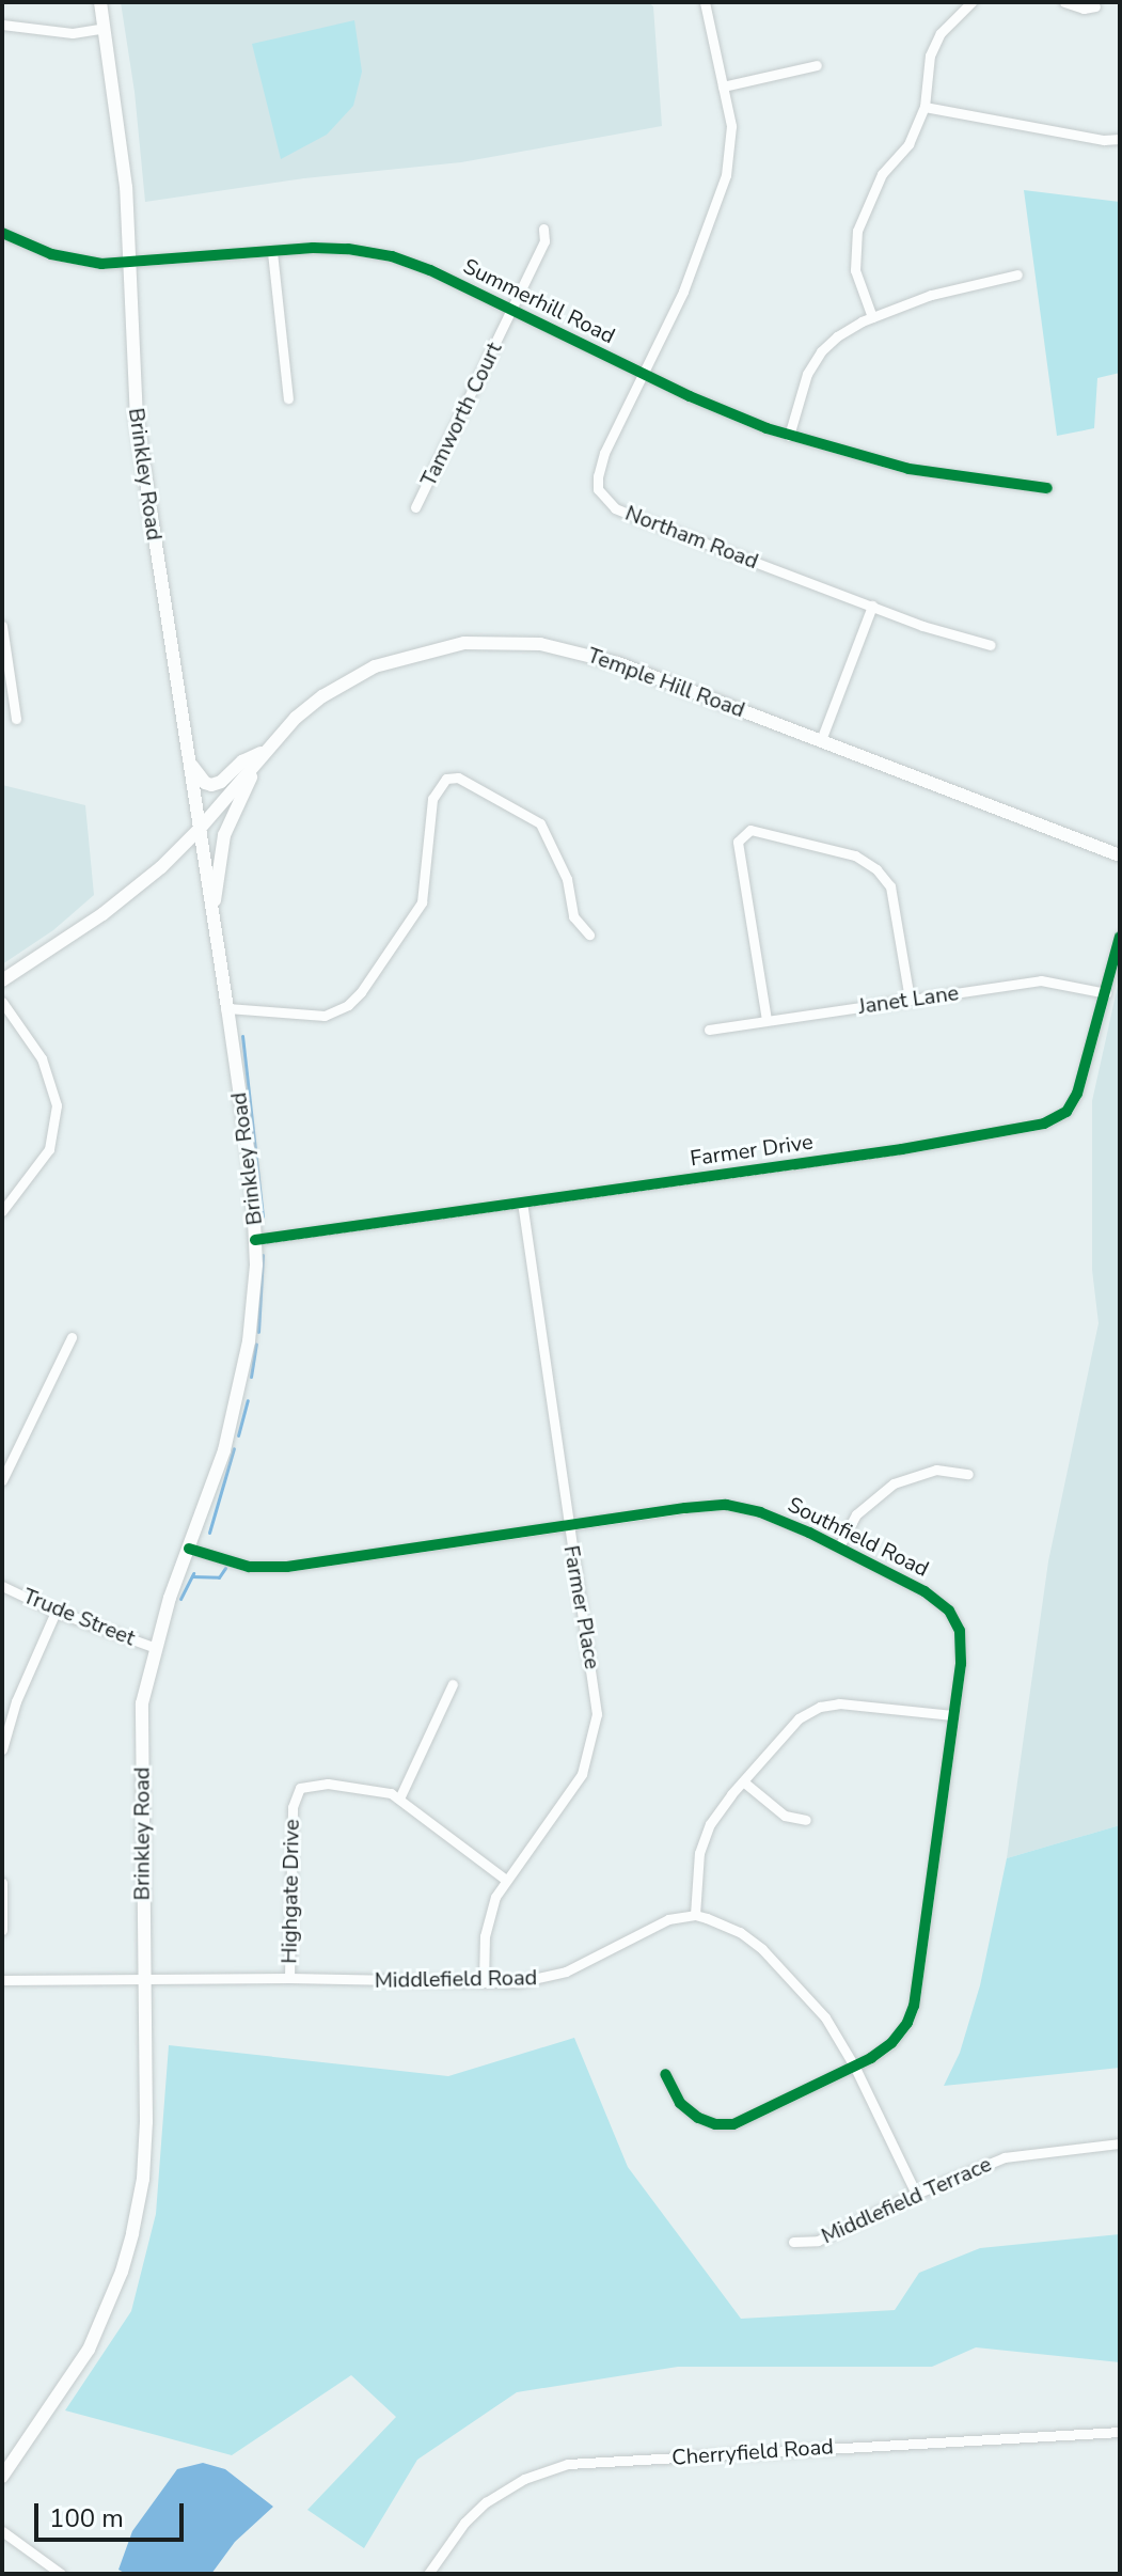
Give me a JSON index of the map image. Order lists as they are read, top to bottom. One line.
{"streets":{"main road":["Brinkley Road","Temple Hill Road"],"street":["Summerhill Road","Tamworth Court","Northam Road","Janet Lane","Farmer Drive","Southfield Road","Farmer Place","Trude Street","Highgate Drive","Middlefield Road","Middlefield Terrace","Cherryfield Road"]},"crossings":[["Summerhill Road","Tamworth Court"],["Summerhill Road","Brinkley Road"],["Summerhill Road","Northam Road"],["Brinkley Road","Temple Hill Road"],["Brinkley Road","Farmer Drive"],["Brinkley Road","Southfield Road"],["Brinkley Road","Trude Street"],["Brinkley Road","Middlefield Road"],["Janet Lane","Farmer Drive"],["Farmer Drive","Farmer Place"],["Southfield Road","Farmer Place"],["Farmer Place","Highgate Drive"],["Farmer Place","Middlefield Road"],["Highgate Drive","Middlefield Road"]],"scale_bar":"100 m"}
